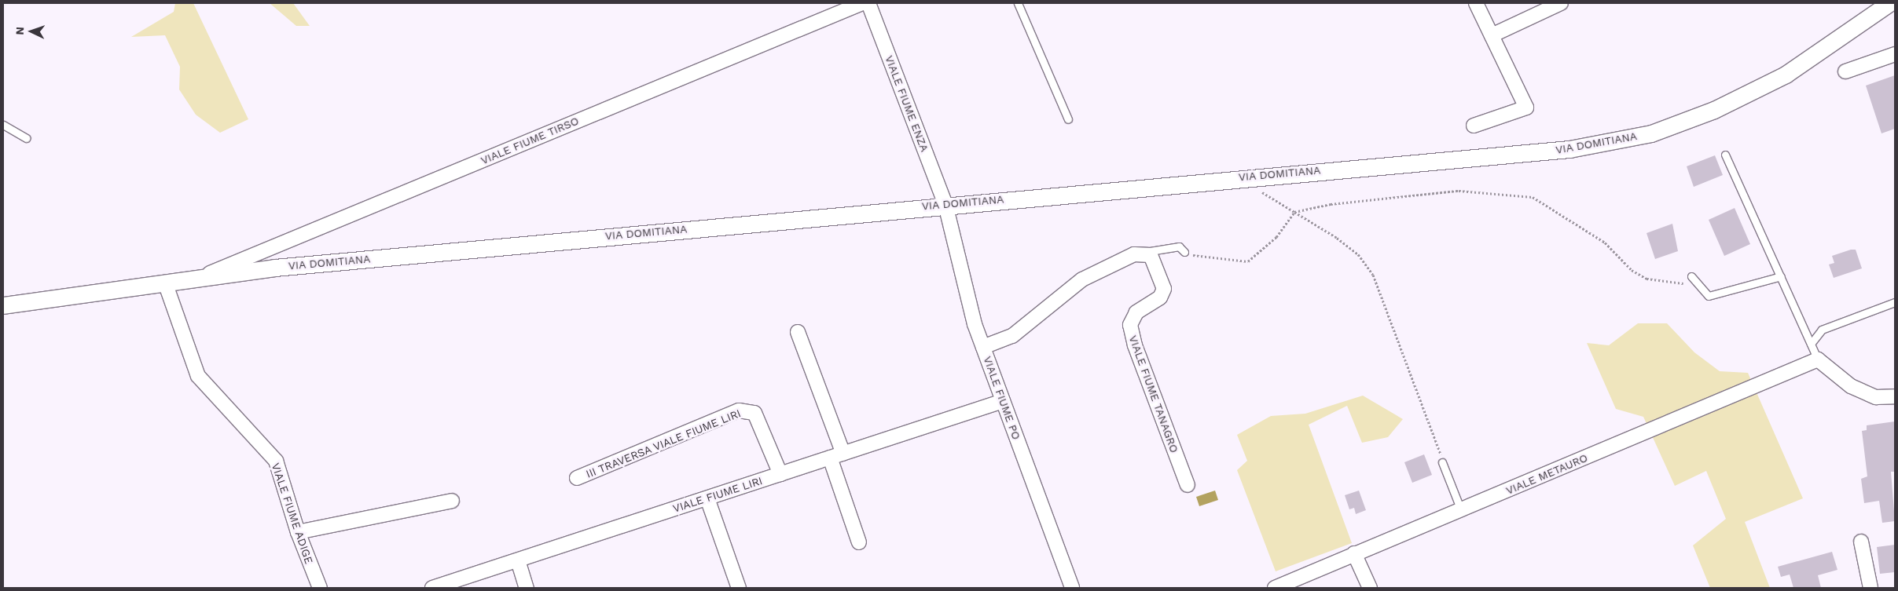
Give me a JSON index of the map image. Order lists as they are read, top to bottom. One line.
{"streets":{"street":["VIALE FIUME ENZA","VIALE FIUME TIRSO","VIA DOMITIANA","VIALE FIUME TANAGRO","VIALE FIUME PO","III TRAVERSA VIALE FIUME LIRI","VIALE METAURO","VIALE FIUME LIRI","VIALE FIUME ADIGE"]},"crossings":[["VIALE FIUME ENZA","VIA DOMITIANA"],["VIALE FIUME ENZA","VIALE FIUME PO"],["VIALE FIUME TIRSO","VIA DOMITIANA"],["VIA DOMITIANA","VIALE FIUME PO"],["VIA DOMITIANA","VIALE FIUME ADIGE"],["VIALE FIUME PO","VIALE FIUME LIRI"],["III TRAVERSA VIALE FIUME LIRI","VIALE FIUME LIRI"]],"north":"left"}
